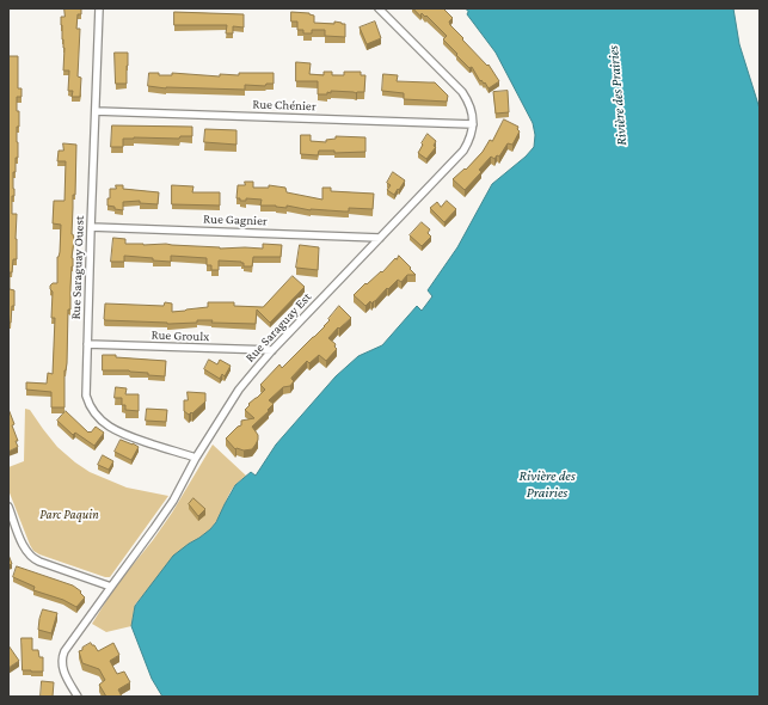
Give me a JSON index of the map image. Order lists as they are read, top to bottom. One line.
{"streets":{"street":["Rue Chénier","Rue Gagnier","Rue Saraguay Ouest","Rue Saraguay Est","Rue Groulx"]},"crossings":[["Rue Chénier","Rue Saraguay Ouest"],["Rue Chénier","Rue Saraguay Est"],["Rue Gagnier","Rue Saraguay Ouest"],["Rue Gagnier","Rue Saraguay Est"],["Rue Saraguay Ouest","Rue Saraguay Est"],["Rue Saraguay Ouest","Rue Groulx"],["Rue Saraguay Est","Rue Groulx"]],"water":["Rivière des Prairies"],"parks":["Parc Paquin"]}
